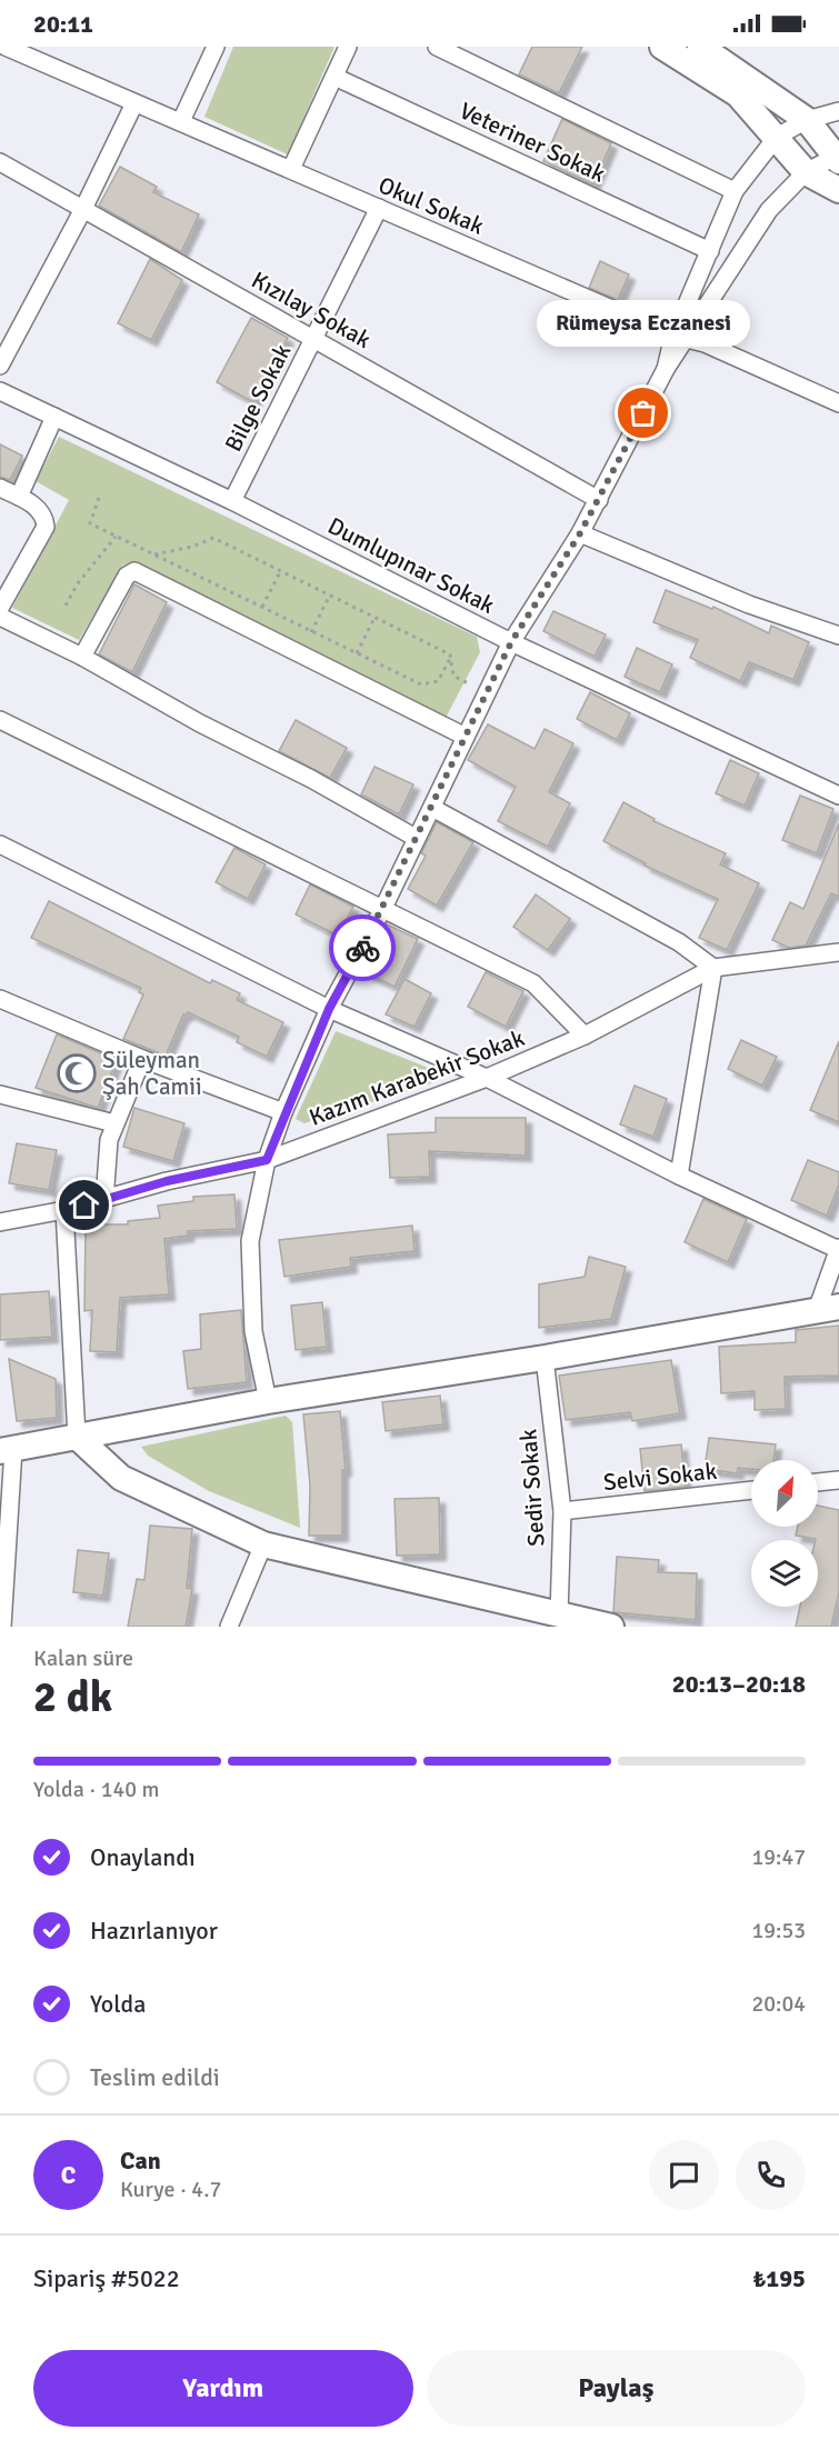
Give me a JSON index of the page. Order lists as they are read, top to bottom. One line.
{"streets":{"street":["Veteriner Sokak","Okul Sokak","Kızılay Sokak","Bilge Sokak","Dumlupınar Sokak","Kazım Karabekir Sokak","Selvi Sokak","Sedir Sokak"]},"crossings":[["Okul Sokak","Bilge Sokak"],["Kızılay Sokak","Bilge Sokak"],["Bilge Sokak","Dumlupınar Sokak"],["Selvi Sokak","Sedir Sokak"]],"places":{"other":["Rümeysa Eczanesi"],"mosque":["Süleyman Şah Camii"]},"north":"top right","page":{"status":"20:11","bubble":"Rümeysa Eczanesi","heading":["2 dk","Kalan süre","20:13–20:18"],"panel":["Can","Kurye · 4.7","Sipariş #5022","₺195"],"bar":"Yolda · 140 m","list":[["Onaylandı","19:47"],["Hazırlanıyor","19:53"],["Yolda","20:04"],"Teslim edildi"],"round":"C","buttons":["Yardım","Paylaş"]}}
